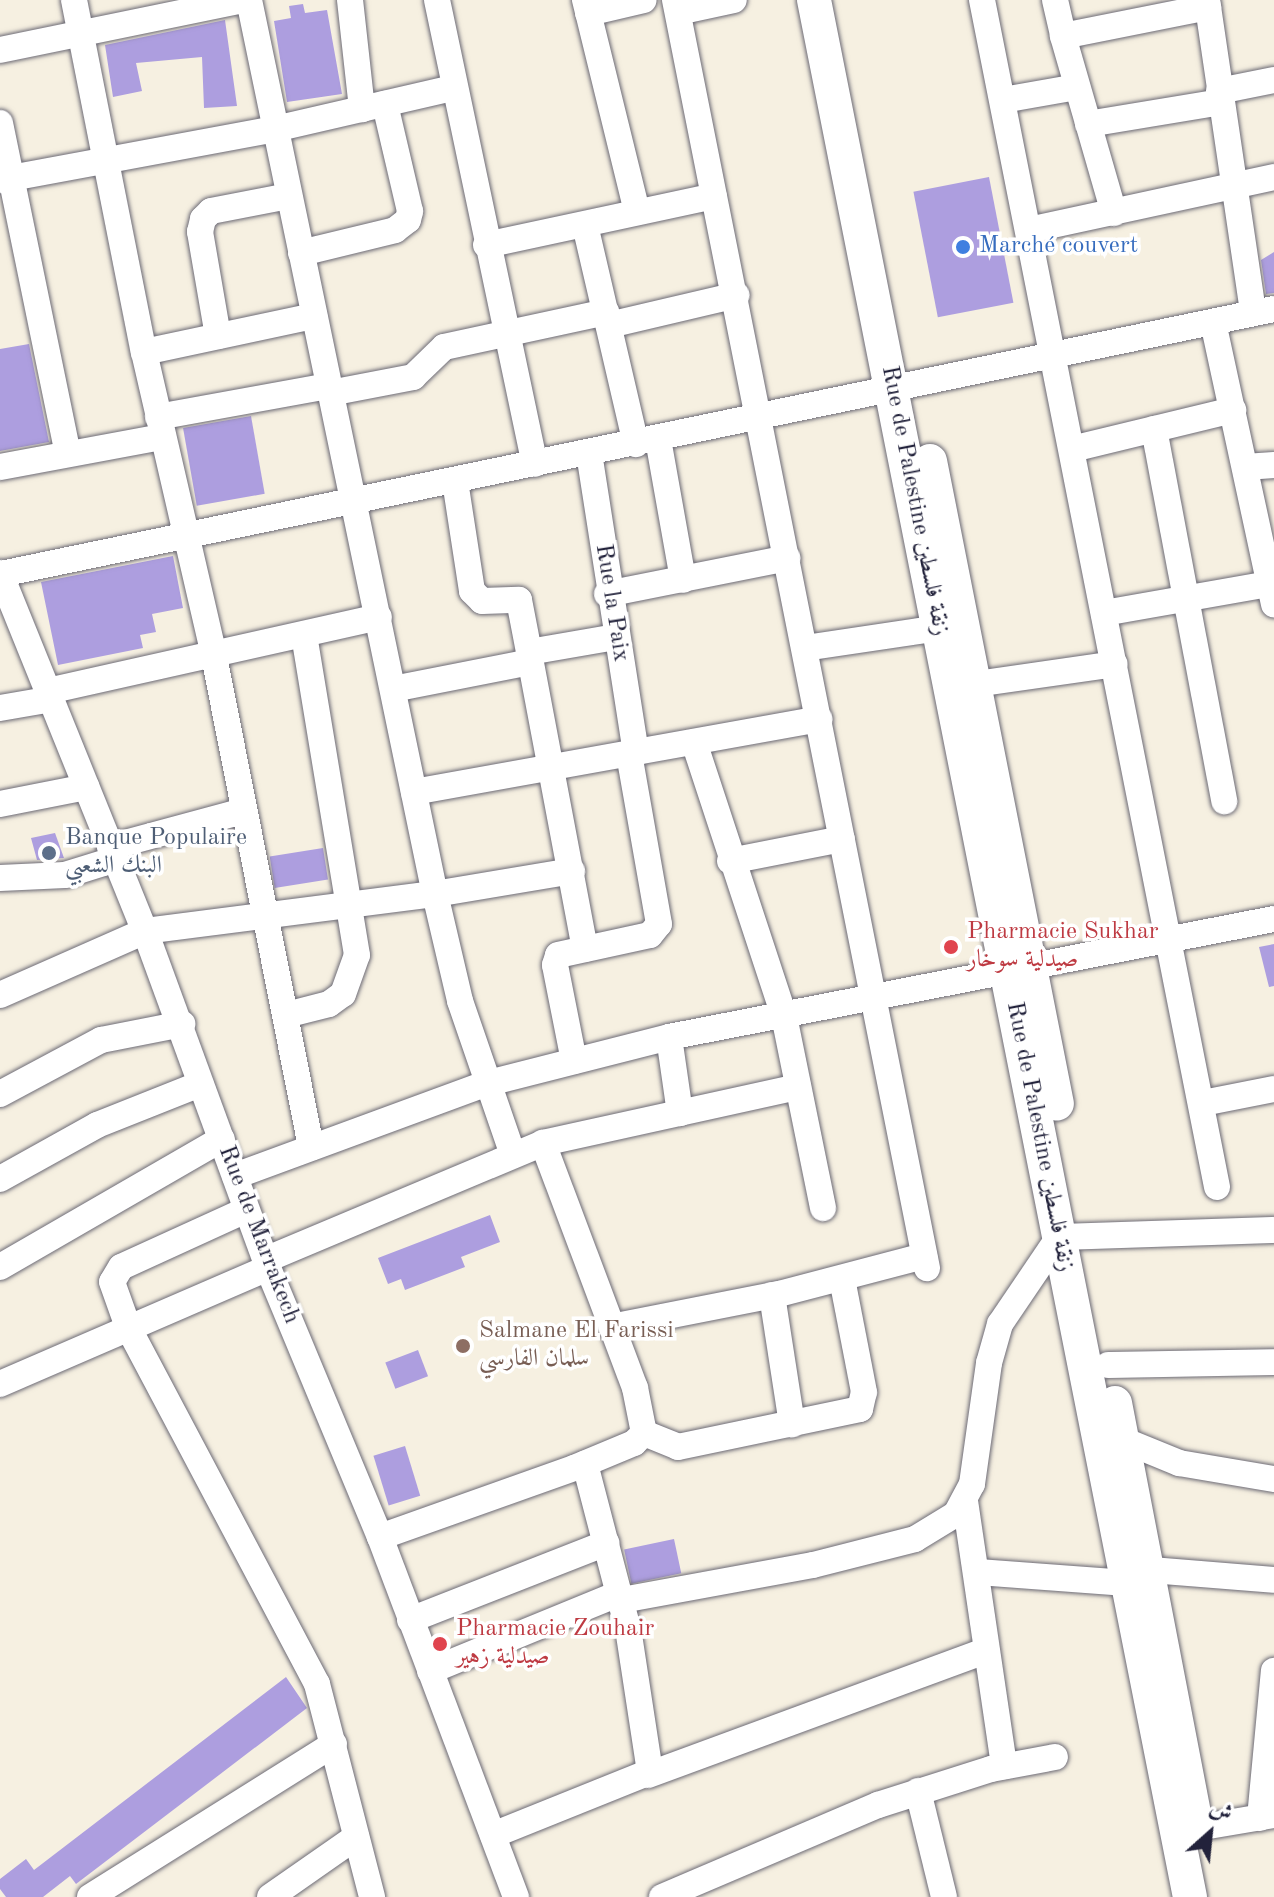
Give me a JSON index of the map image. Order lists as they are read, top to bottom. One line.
{"streets":{"main road":["Rue de Palestine زنقة فلسطين"],"street":["Rue la Paix","Rue de Marrakech"]},"places":["Marché couvert","Banque Populaire البنك الشعبي","Pharmacie Sukhar صيدلية سوخار","Salmane El Farissi سلمان الفارسي","Pharmacie Zouhair صيدلية زهير"],"north":"top right"}
